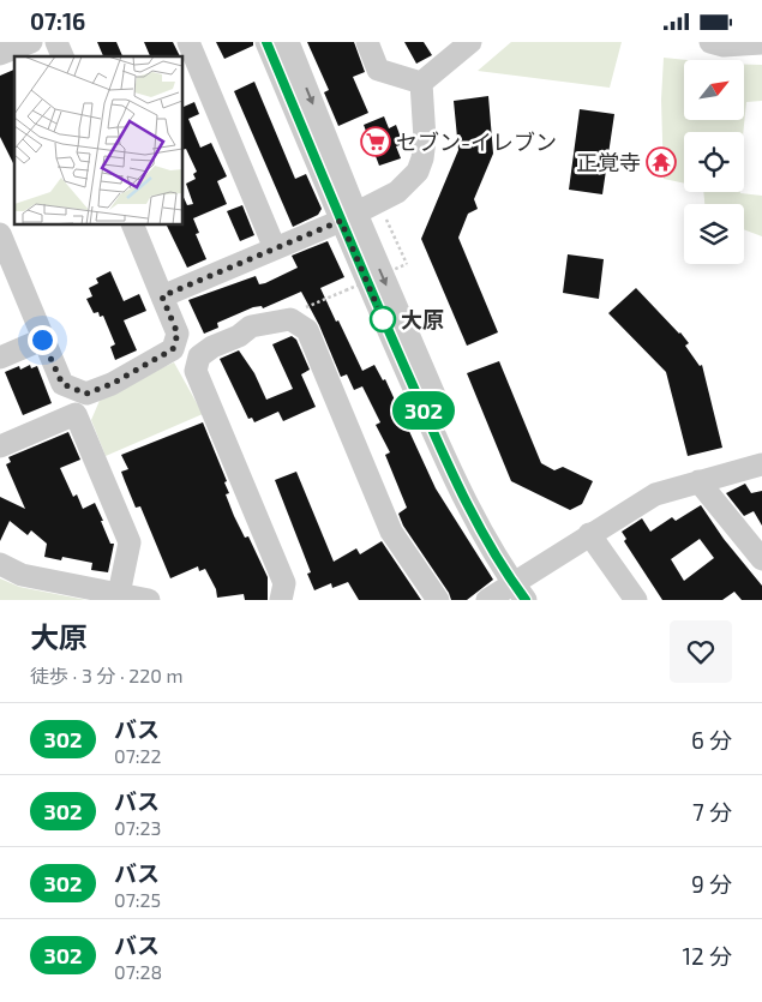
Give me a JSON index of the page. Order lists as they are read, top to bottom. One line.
{"places":{"supermarket":["セブン-イレブン"],"temple":["正覚寺"],"other":["大原"]},"lines":["bus line 302"],"north":"top right","page":{"status":"07:16","on_map":"302","heading":["大原","徒歩 · 3 分 · 220 m"],"list":[{"mark":"302","name":"バス","note":"07:22","value":"6 分"},{"mark":"302","name":"バス","note":"07:23","value":"7 分"},{"mark":"302","name":"バス","note":"07:25","value":"9 分"},{"mark":"302","name":"バス","note":"07:28","value":"12 分"}]}}
